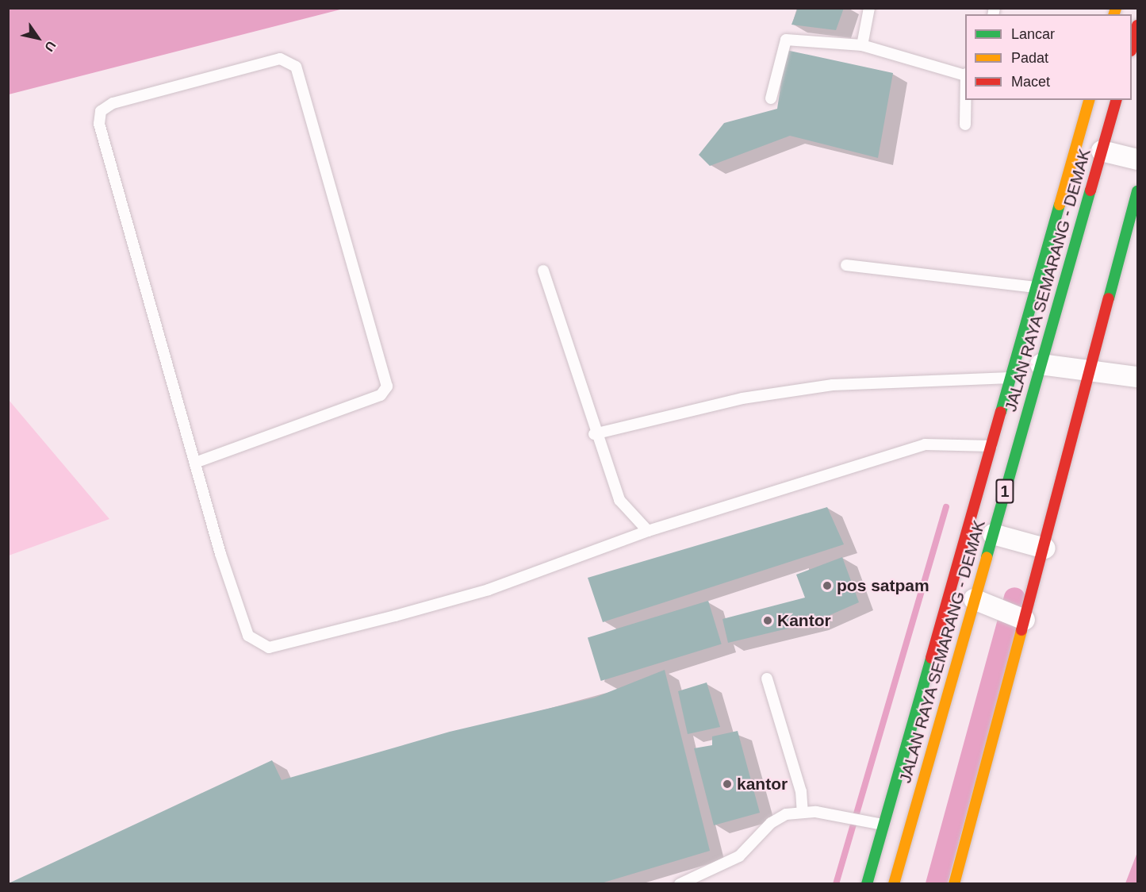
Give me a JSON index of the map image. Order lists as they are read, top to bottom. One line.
{"streets":{"main road":["JALAN RAYA SEMARANG - DEMAK","1"]},"places":["pos satpam","Kantor","kantor"],"legend":["Lancar","Padat","Macet"],"north":"bottom right"}
